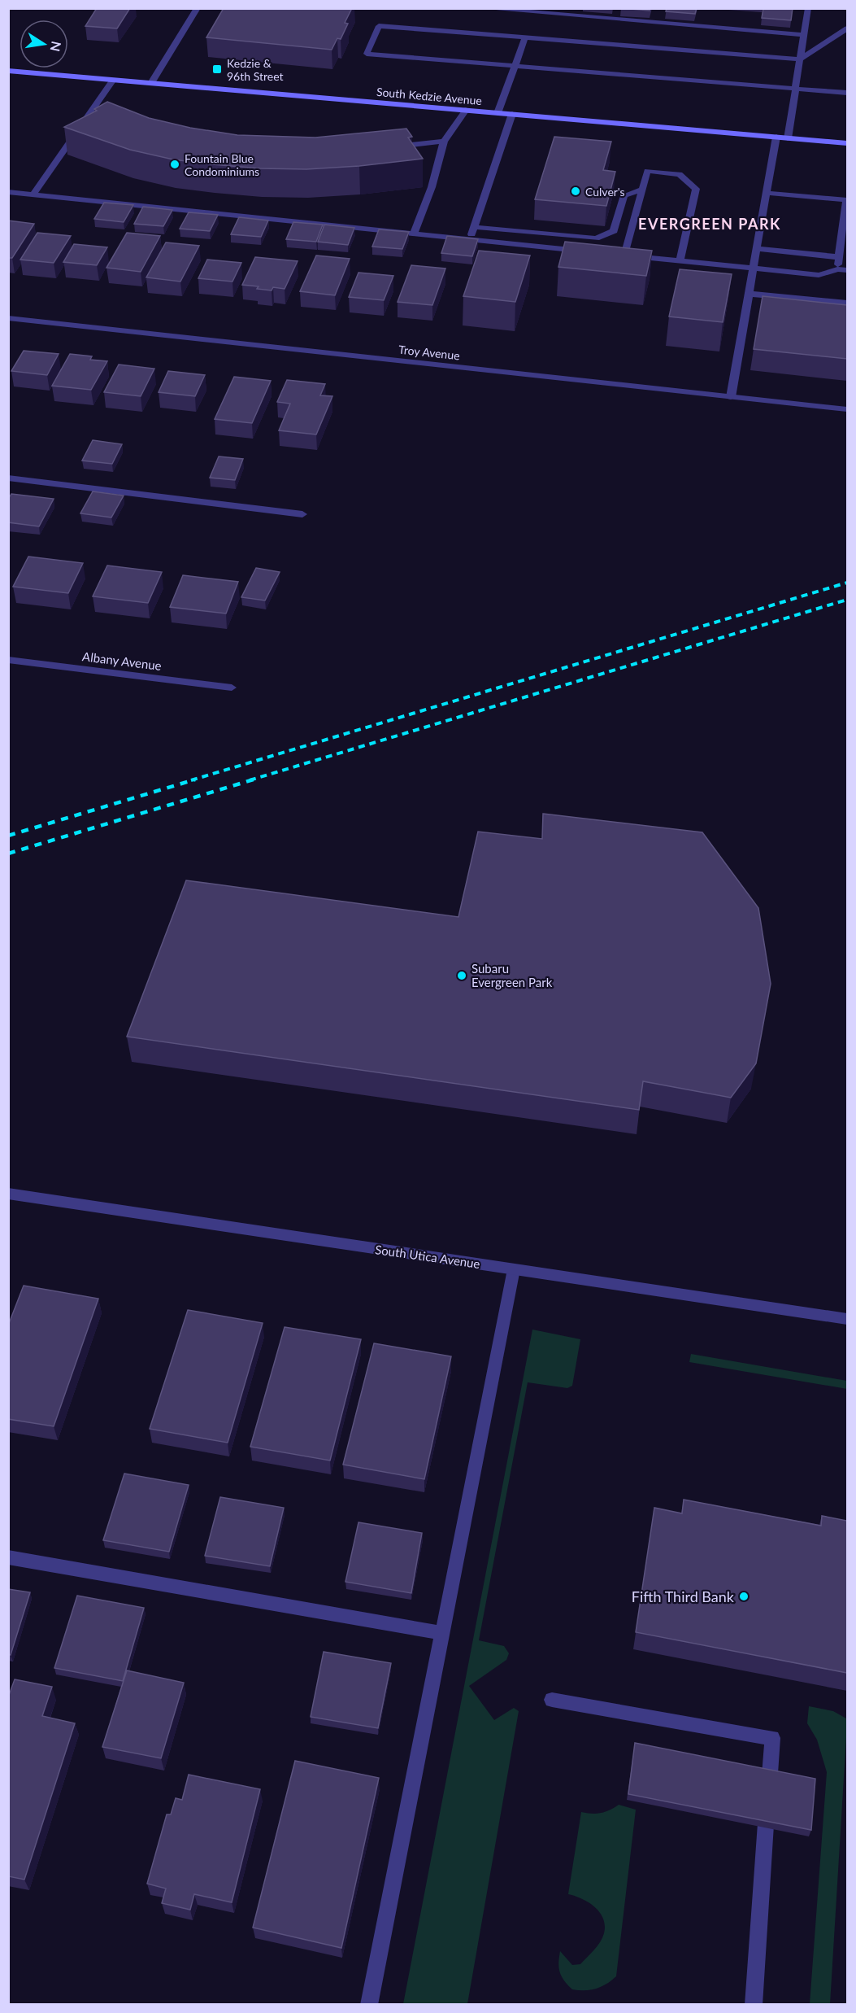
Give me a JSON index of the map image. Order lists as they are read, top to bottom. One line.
{"streets":{"main road":["South Kedzie Avenue"],"street":["Troy Avenue","Albany Avenue","South Utica Avenue"]},"districts":["EVERGREEN PARK"],"places":{"transit":["Kedzie & 96th Street"],"other":["Fountain Blue Condominiums","Culver's","Subaru Evergreen Park","Fifth Third Bank"]},"north":"right"}
